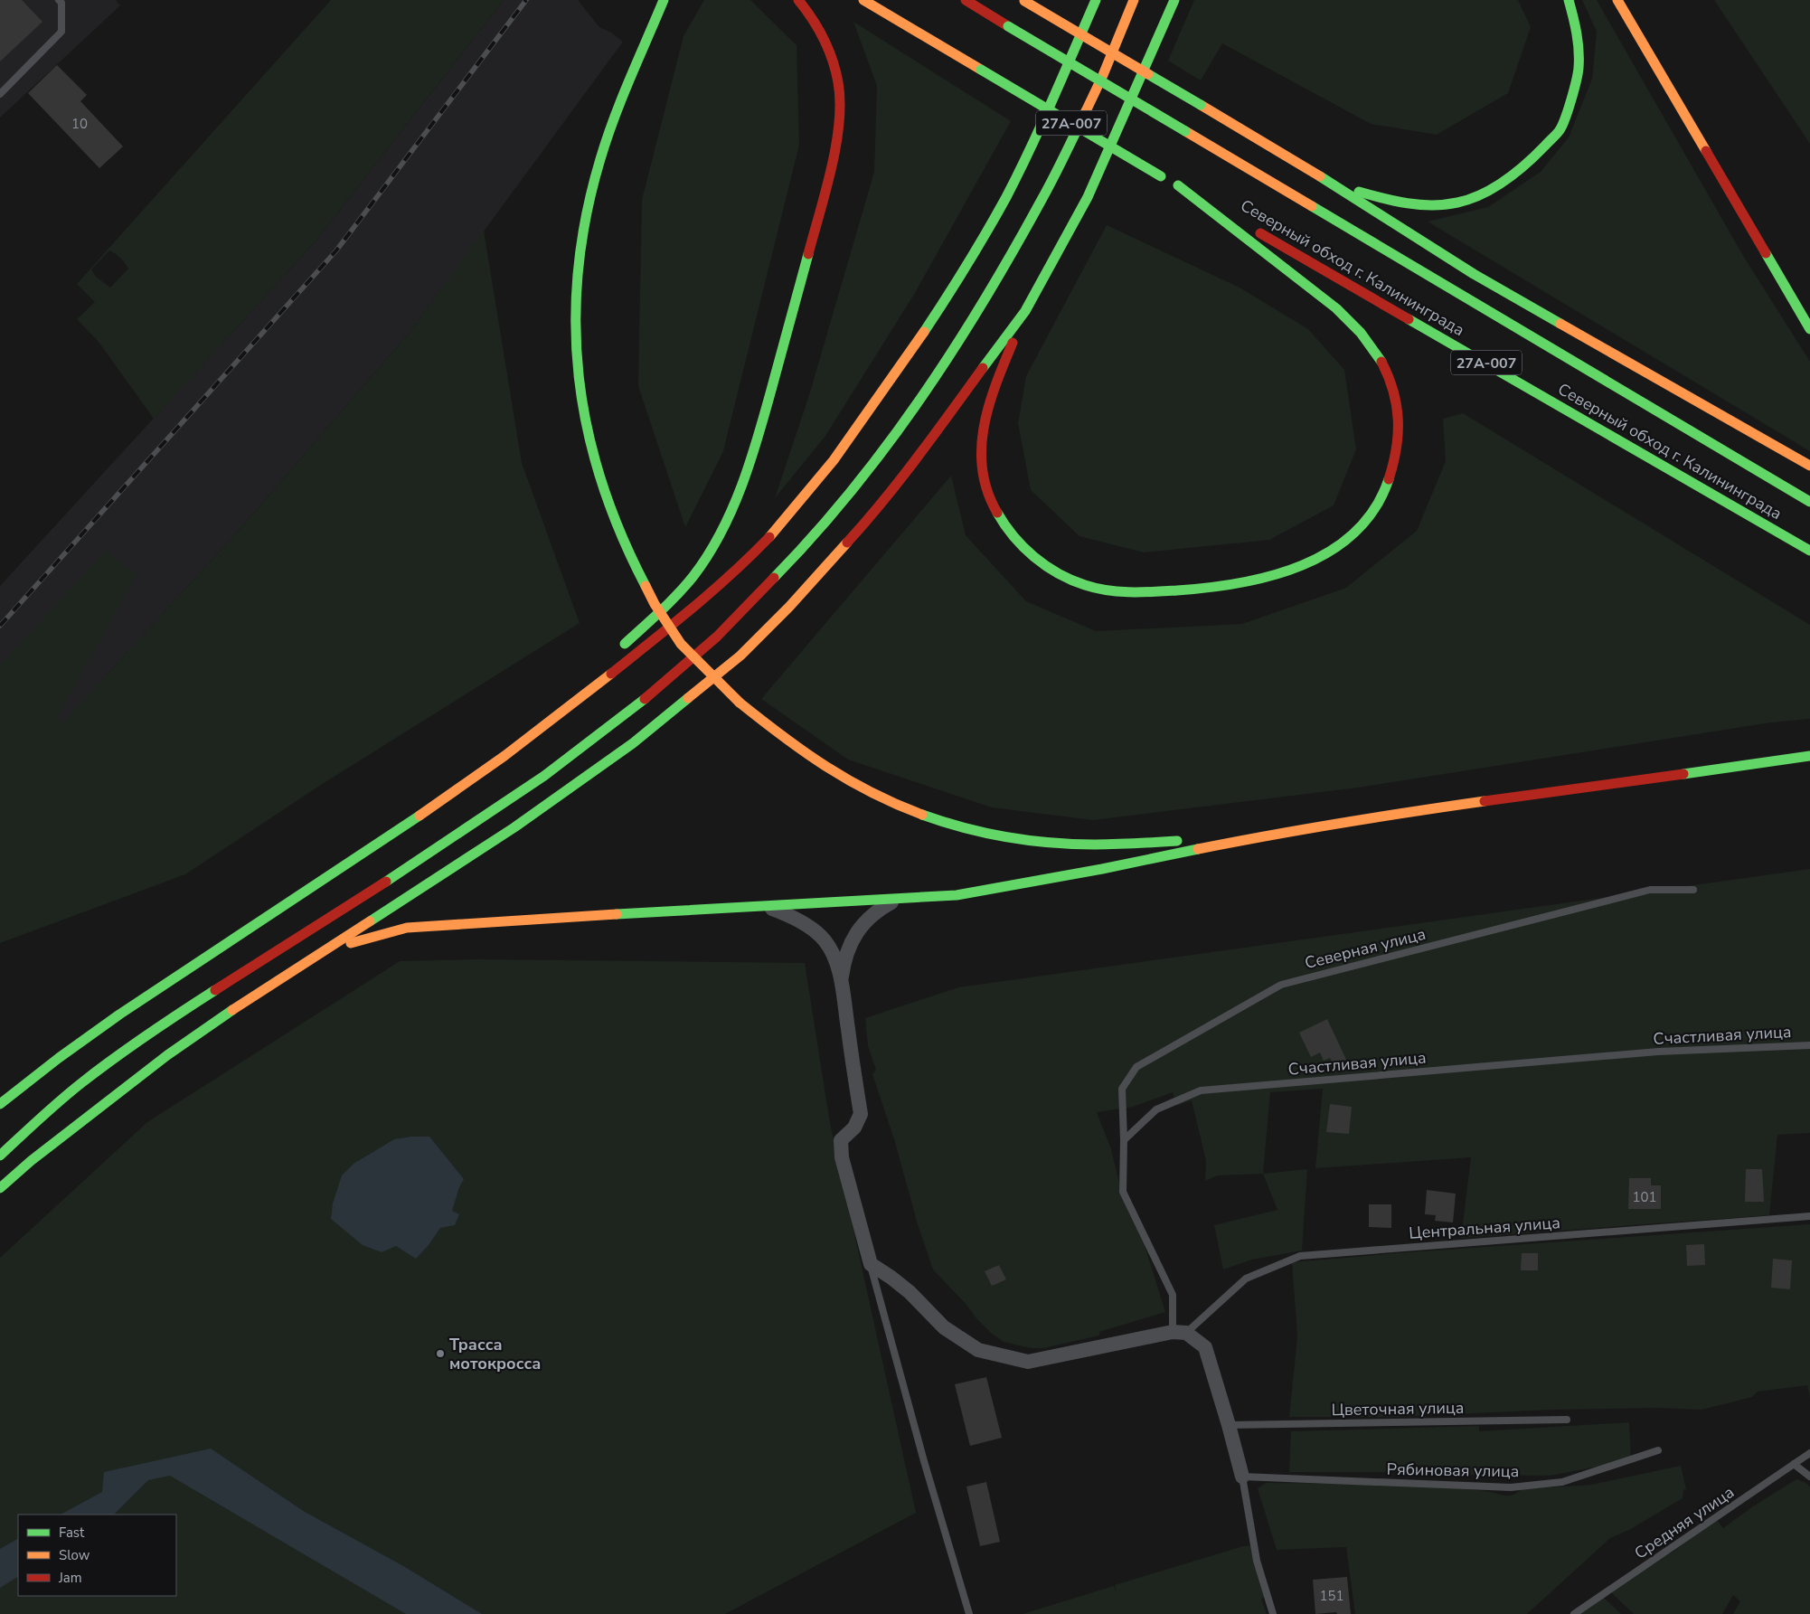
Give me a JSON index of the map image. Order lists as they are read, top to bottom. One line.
{"streets":{"highway":["27А-007","Северный обход г. Калининграда"],"lane":["Северная улица","Счастливая улица","Центральная улица","Цветочная улица","Рябиновая улица","Средняя улица"]},"crossings":[["Северная улица","Счастливая улица"]],"places":["Трасса мотокросса"],"house_numbers":["10","101","151"],"legend":["Fast","Slow","Jam"]}
